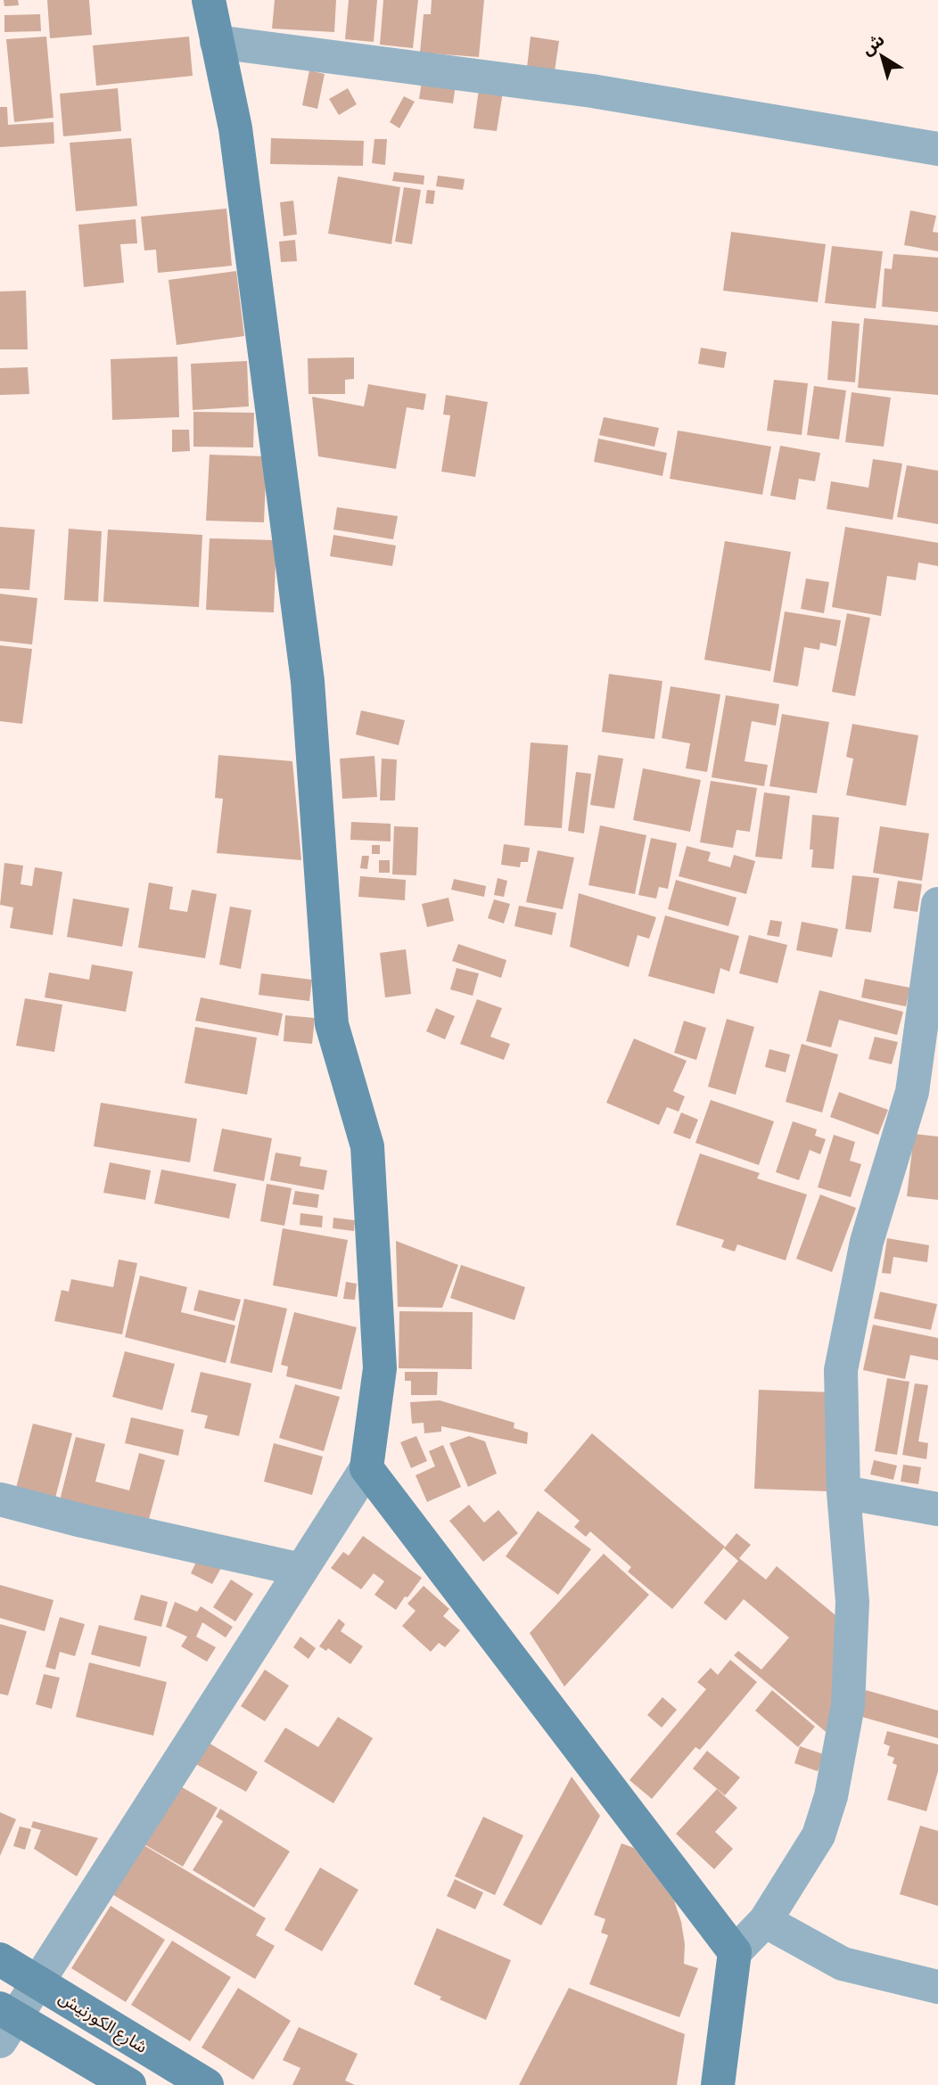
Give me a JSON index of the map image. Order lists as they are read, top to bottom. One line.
{"streets":{"street":["شارع الكورنيش"]},"north":"top left"}
